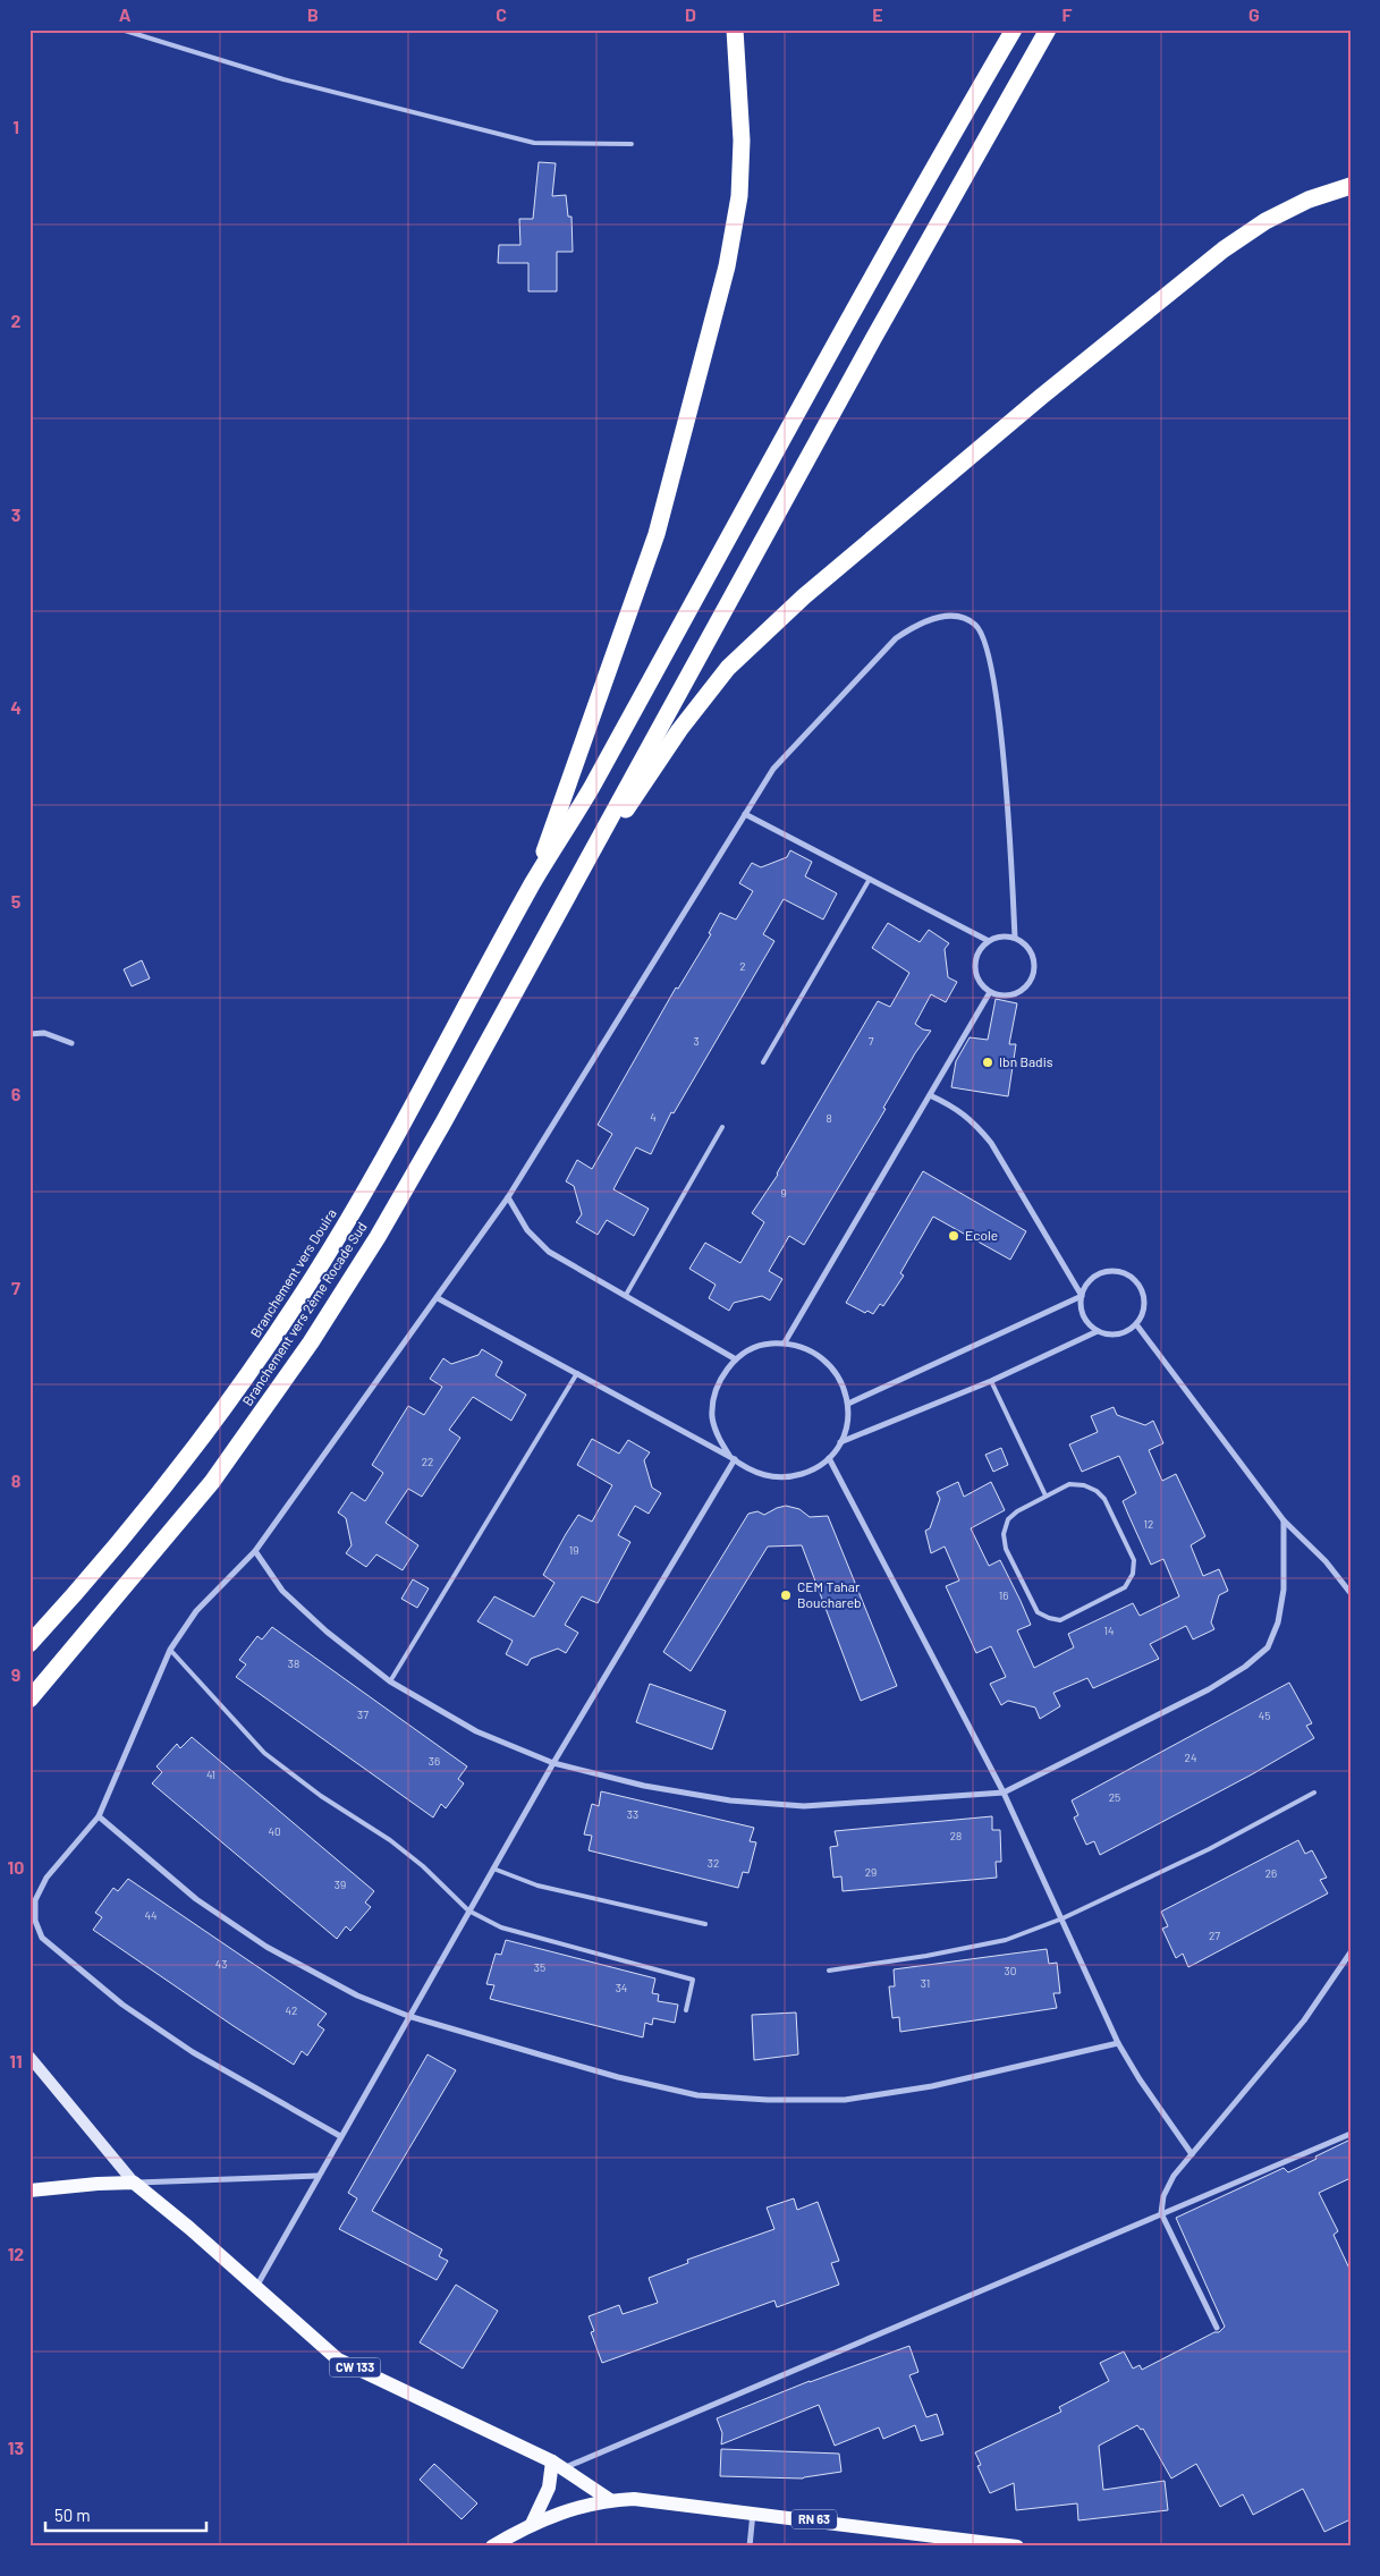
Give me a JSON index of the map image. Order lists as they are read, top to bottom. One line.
{"streets":{"highway":["Branchement vers Douira","Branchement vers 2ème Rocade Sud"],"main road":["CW 133","RN 63"]},"crossings":[["CW 133","RN 63"]],"places":["Ibn Badis","Ecole","CEM Tahar Bouchareb"],"house_numbers":["2","3","7","4","8","9","22","12","19","16","14","38","37","45","24","36","41","25","33","40","28","32","29","26","39","44","27","43","35","30","31","34","42"],"scale_bar":"50 m","grid":{"columns":["A","B","C","D","E","F","G"],"rows":["1","2","3","4","5","6","7","8","9","10","11","12","13"]}}
